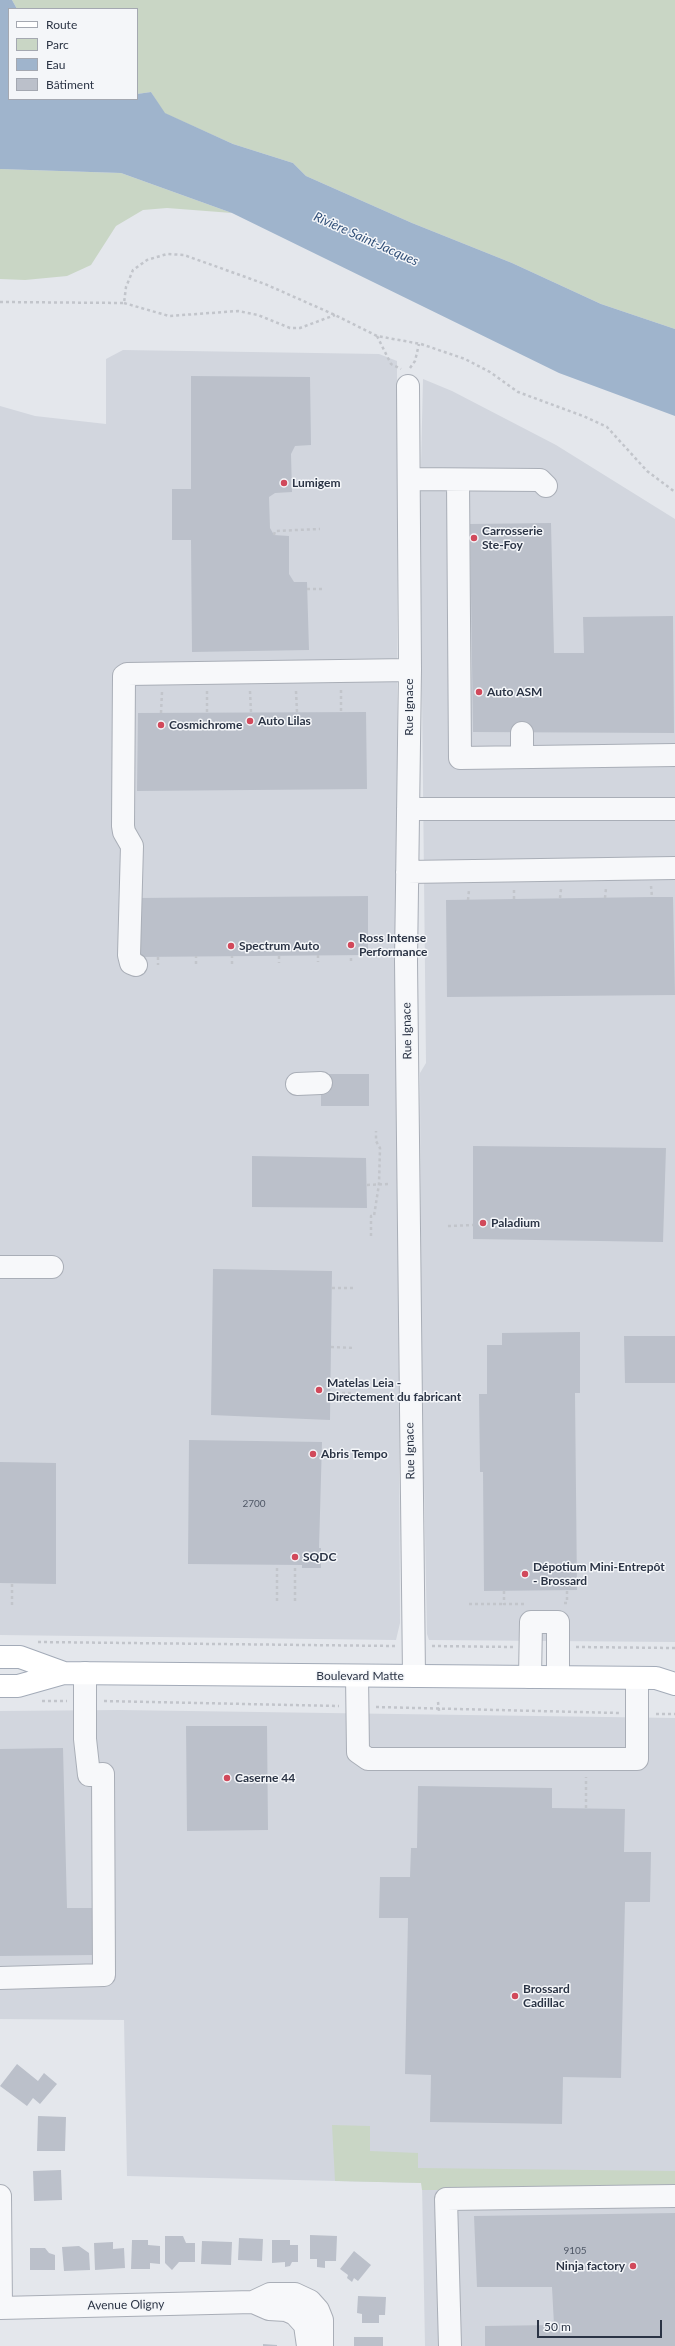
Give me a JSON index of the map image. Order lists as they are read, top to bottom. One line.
{"streets":{"main road":["Boulevard Matte"],"street":["Rue Ignace","Avenue Oligny"]},"crossings":[["Rue Ignace","Boulevard Matte"]],"water":["Rivière Saint-Jacques"],"places":["Lumigem","Carrosserie Ste-Foy","Auto ASM","Auto Lilas","Cosmichrome","Ross Intense Performance","Spectrum Auto","Paladium","Matelas Leia - Directement du fabricant","Abris Tempo","SQDC","Dépotium Mini-Entrepôt - Brossard","Caserne 44","Brossard Cadillac","Ninja factory"],"house_numbers":["2700","9105"],"legend":["Route","Parc","Eau","Bâtiment"],"scale_bar":"50 m"}
